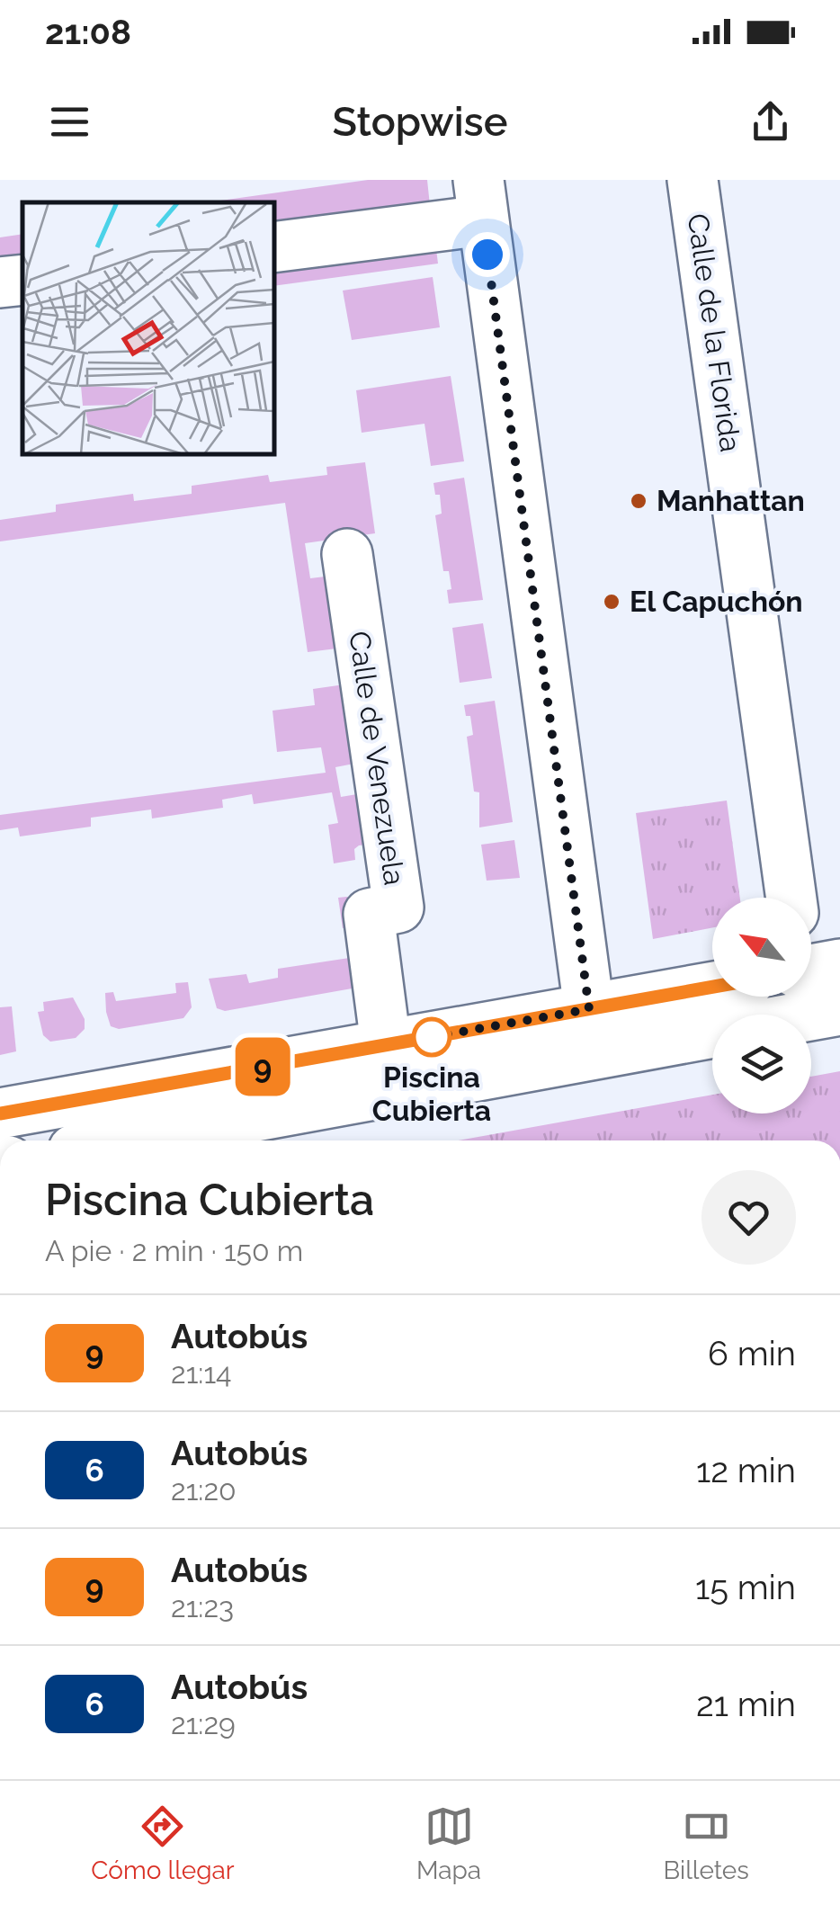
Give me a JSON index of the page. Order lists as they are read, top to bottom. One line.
{"streets":{"street":["Calle de la Florida","Calle de Venezuela"]},"places":["Manhattan","El Capuchón","Piscina Cubierta"],"lines":["bus line 9"],"north":"top left","page":{"status":"21:08","header":"Stopwise","on_map":"9","heading":["Piscina Cubierta","A pie · 2 min · 150 m"],"list":[{"mark":"9","name":"Autobús","note":"21:14","value":"6 min"},{"mark":"6","name":"Autobús","note":"21:20","value":"12 min"},{"mark":"9","name":"Autobús","note":"21:23","value":"15 min"},{"mark":"6","name":"Autobús","note":"21:29","value":"21 min"}],"tabs":["Cómo llegar","Mapa","Billetes"]}}
